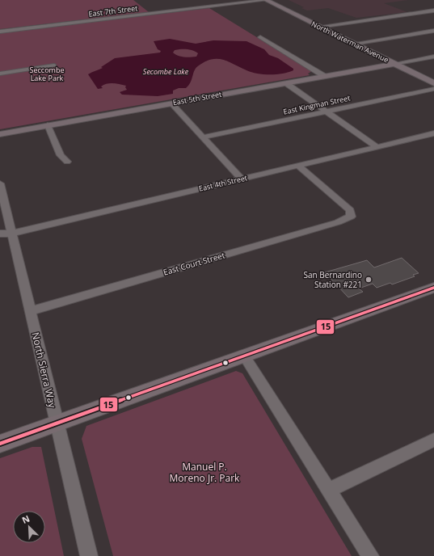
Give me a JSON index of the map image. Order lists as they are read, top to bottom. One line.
{"streets":{"main road":["North Waterman Avenue","East 5th Street"],"street":["East 7th Street","East Kingman Street","East 4th Street","East Court Street","North Sierra Way"]},"crossings":[["East 7th Street","North Waterman Avenue"],["North Waterman Avenue","East 5th Street"],["East 4th Street","East Court Street"],["East 4th Street","North Sierra Way"],["East Court Street","North Sierra Way"]],"water":["Secombe Lake"],"parks":["Seccombe Lake Park","Manuel P. Moreno Jr. Park"],"places":["San Bernardino Station #221"],"lines":["transit line 15"],"north":"top left"}
